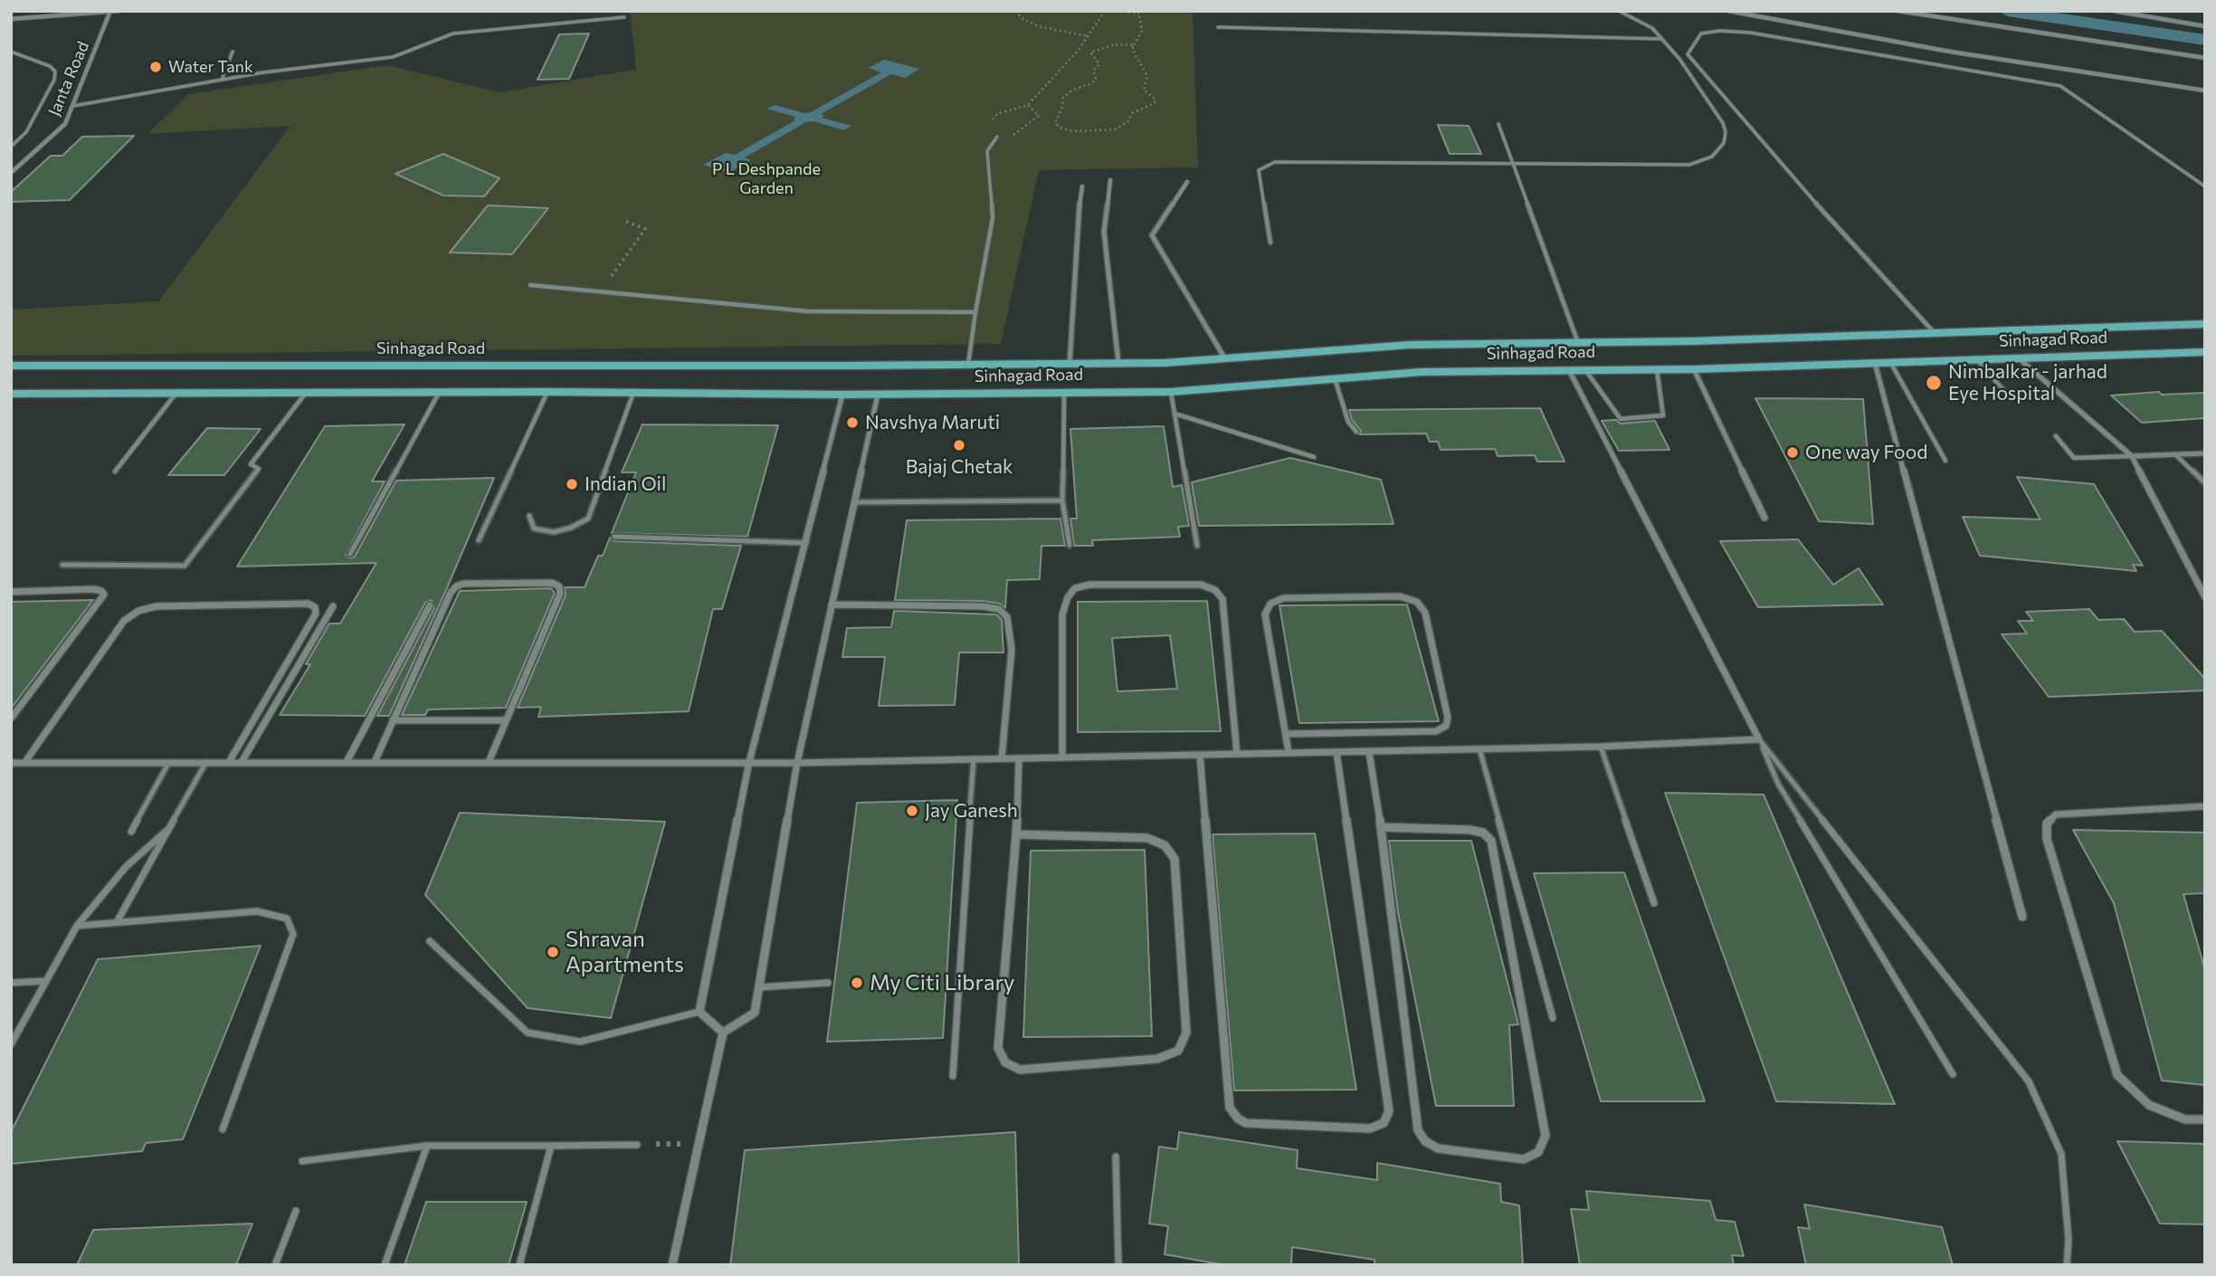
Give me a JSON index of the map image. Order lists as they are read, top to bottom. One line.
{"streets":{"main road":["Sinhagad Road"],"street":["Janta Road"]},"parks":["P L Deshpande Garden"],"places":["Water Tank","Nimbalkar - jarhad Eye Hospital","Navshya Maruti","Bajaj Chetak","One way Food","Indian Oil","Jay Ganesh","Shravan Apartments","My Citi Library"]}
